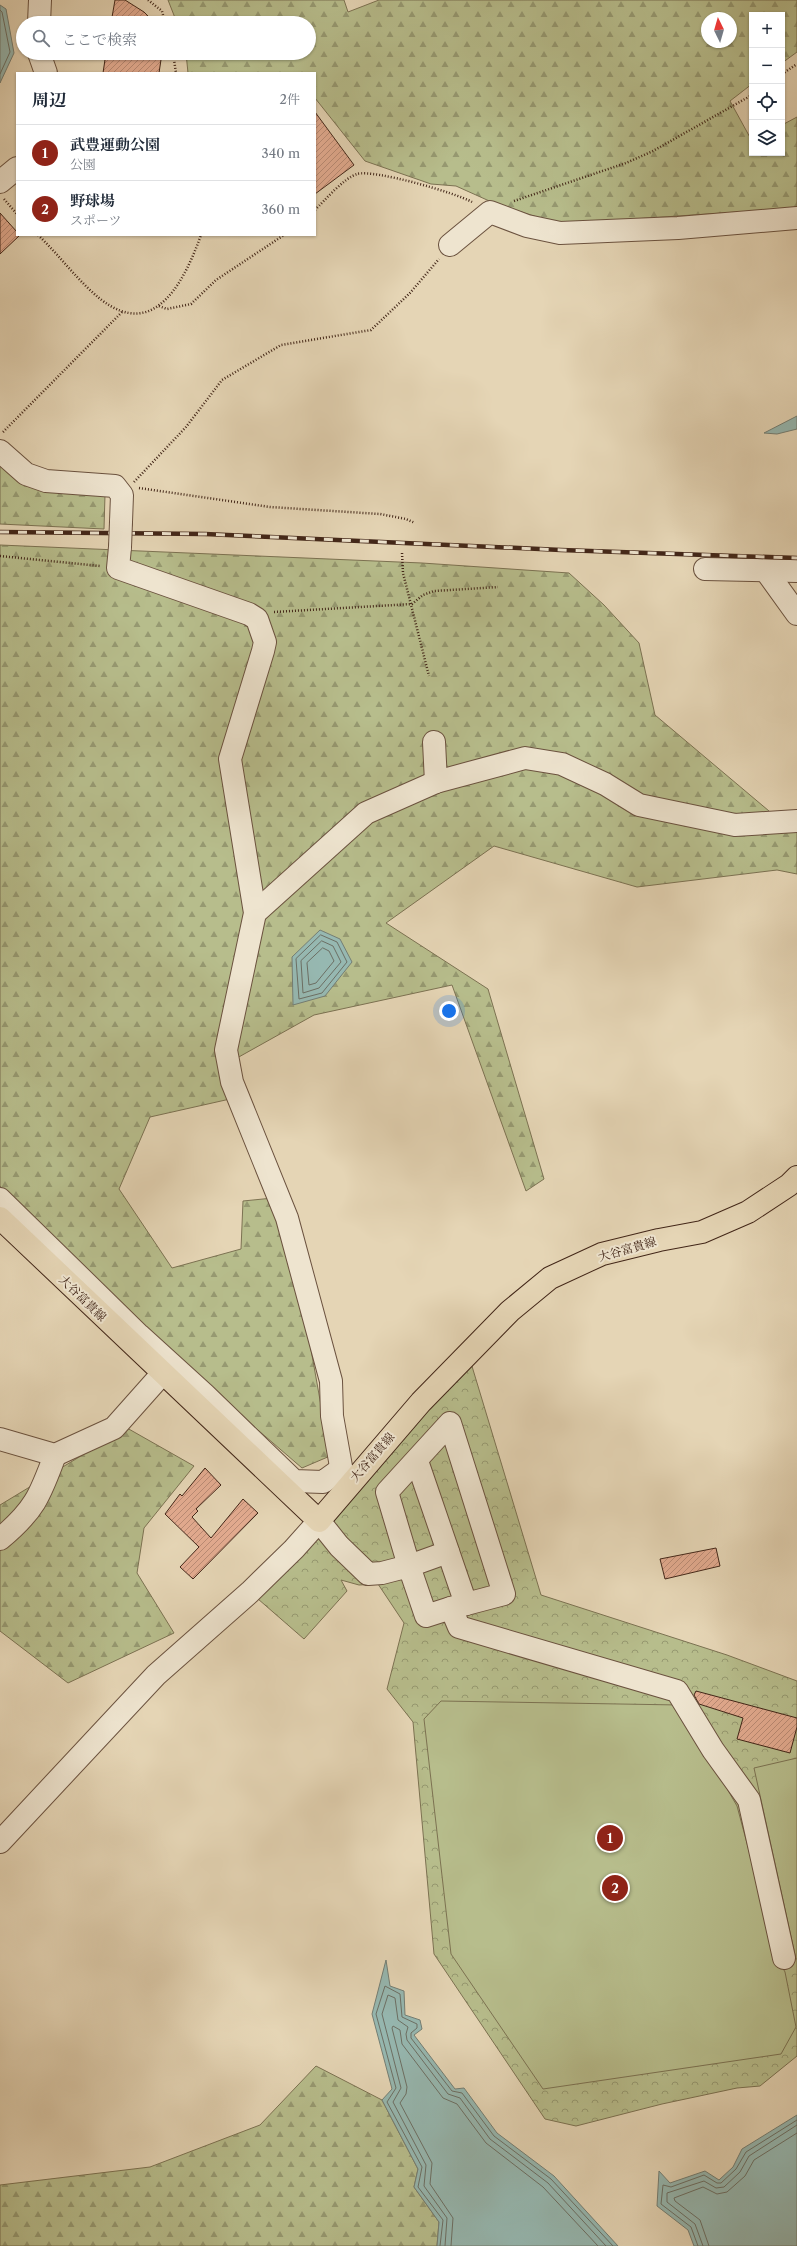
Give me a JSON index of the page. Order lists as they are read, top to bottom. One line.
{"streets":{"main road":["大谷富貴線"]},"north":"top","page":{"map_buttons":["+","−"],"search":"ここで検索","heading":["周辺","2件"],"list":[{"mark":"1","name":"武豊運動公園","note":"公園","value":"340 m"},{"mark":"2","name":"野球場","note":"スポーツ","value":"360 m"}],"pins":["1","2"]}}
